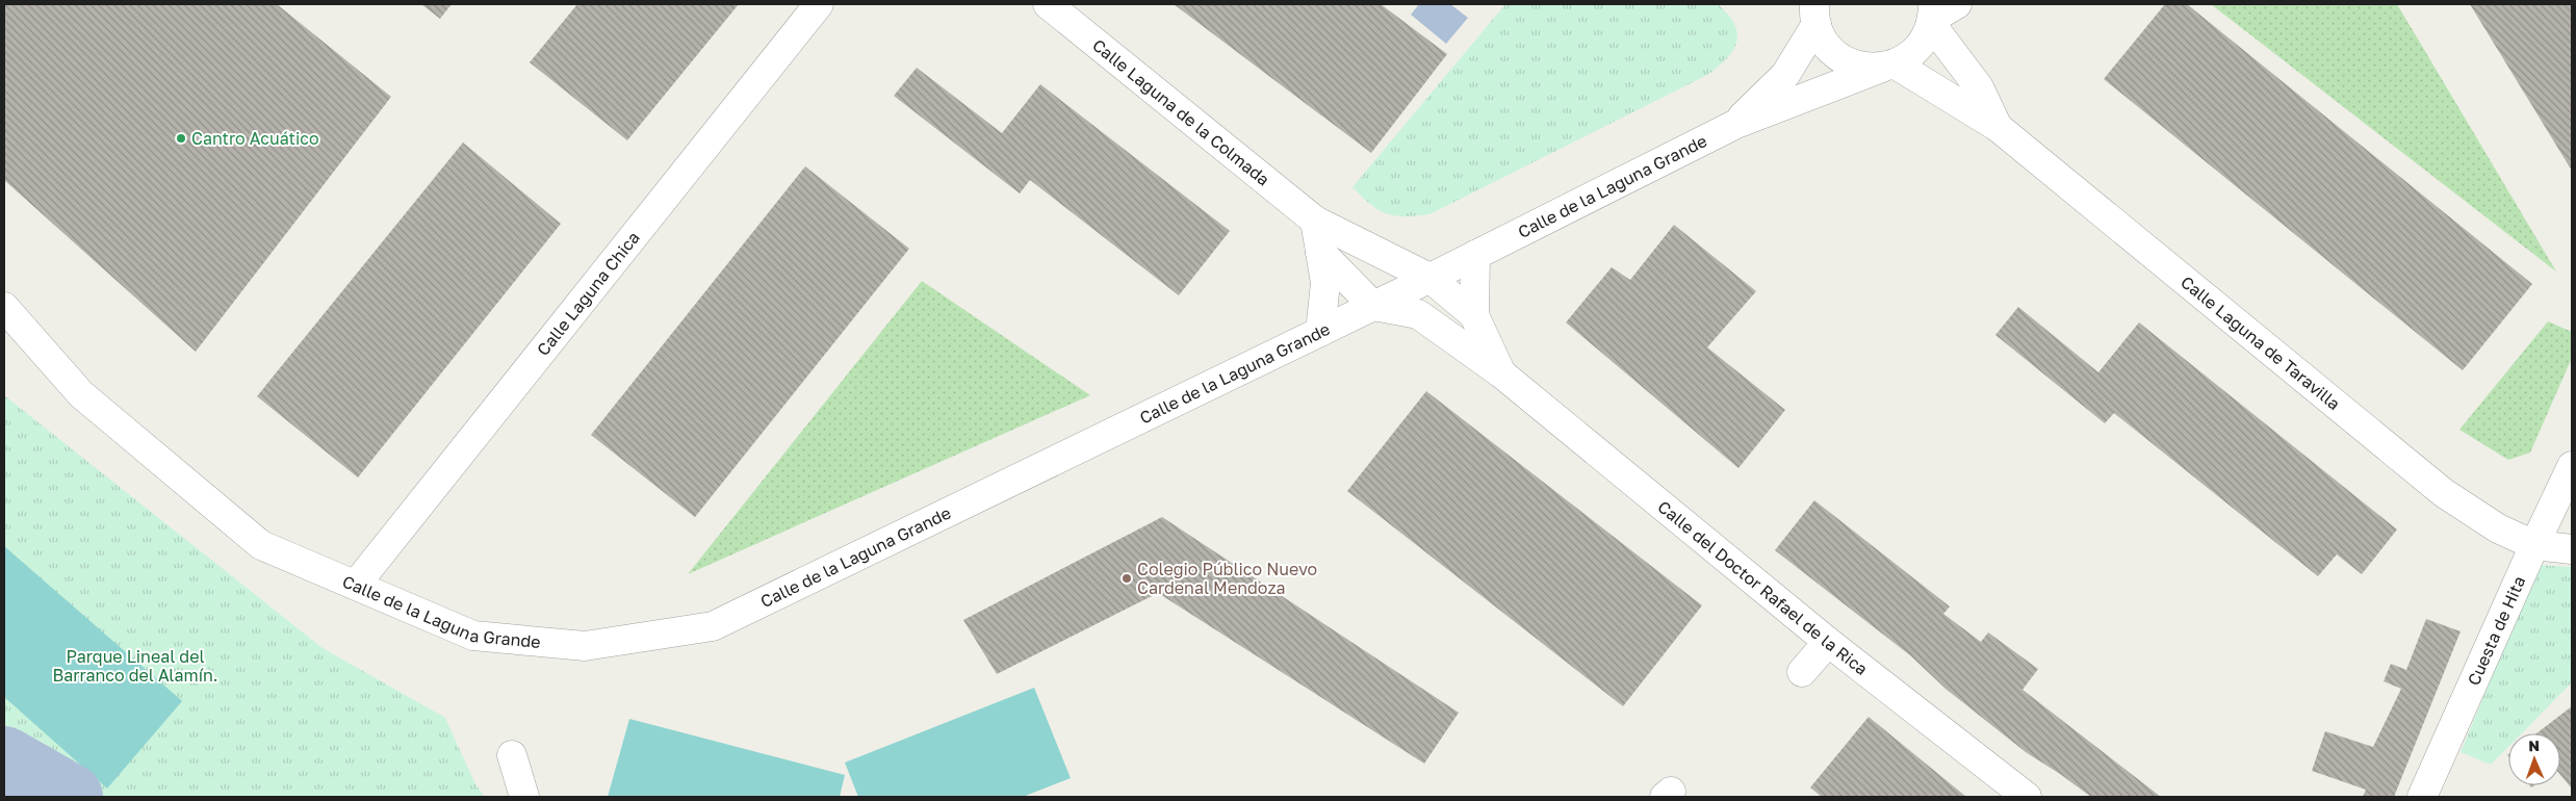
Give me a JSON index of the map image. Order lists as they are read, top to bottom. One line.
{"streets":{"street":["Calle Laguna de la Colmada","Calle de la Laguna Grande","Calle Laguna Chica","Calle Laguna de Taravilla","Calle del Doctor Rafael de la Rica","Cuesta de Hita"]},"crossings":[["Calle Laguna de la Colmada","Calle de la Laguna Grande"],["Calle de la Laguna Grande","Calle Laguna Chica"],["Calle de la Laguna Grande","Calle Laguna de Taravilla"],["Calle Laguna de Taravilla","Cuesta de Hita"]],"parks":["Parque Lineal del Barranco del Alamín."],"places":["Cantro Acuático","Colegio Público Nuevo Cardenal Mendoza"],"north":"top"}
